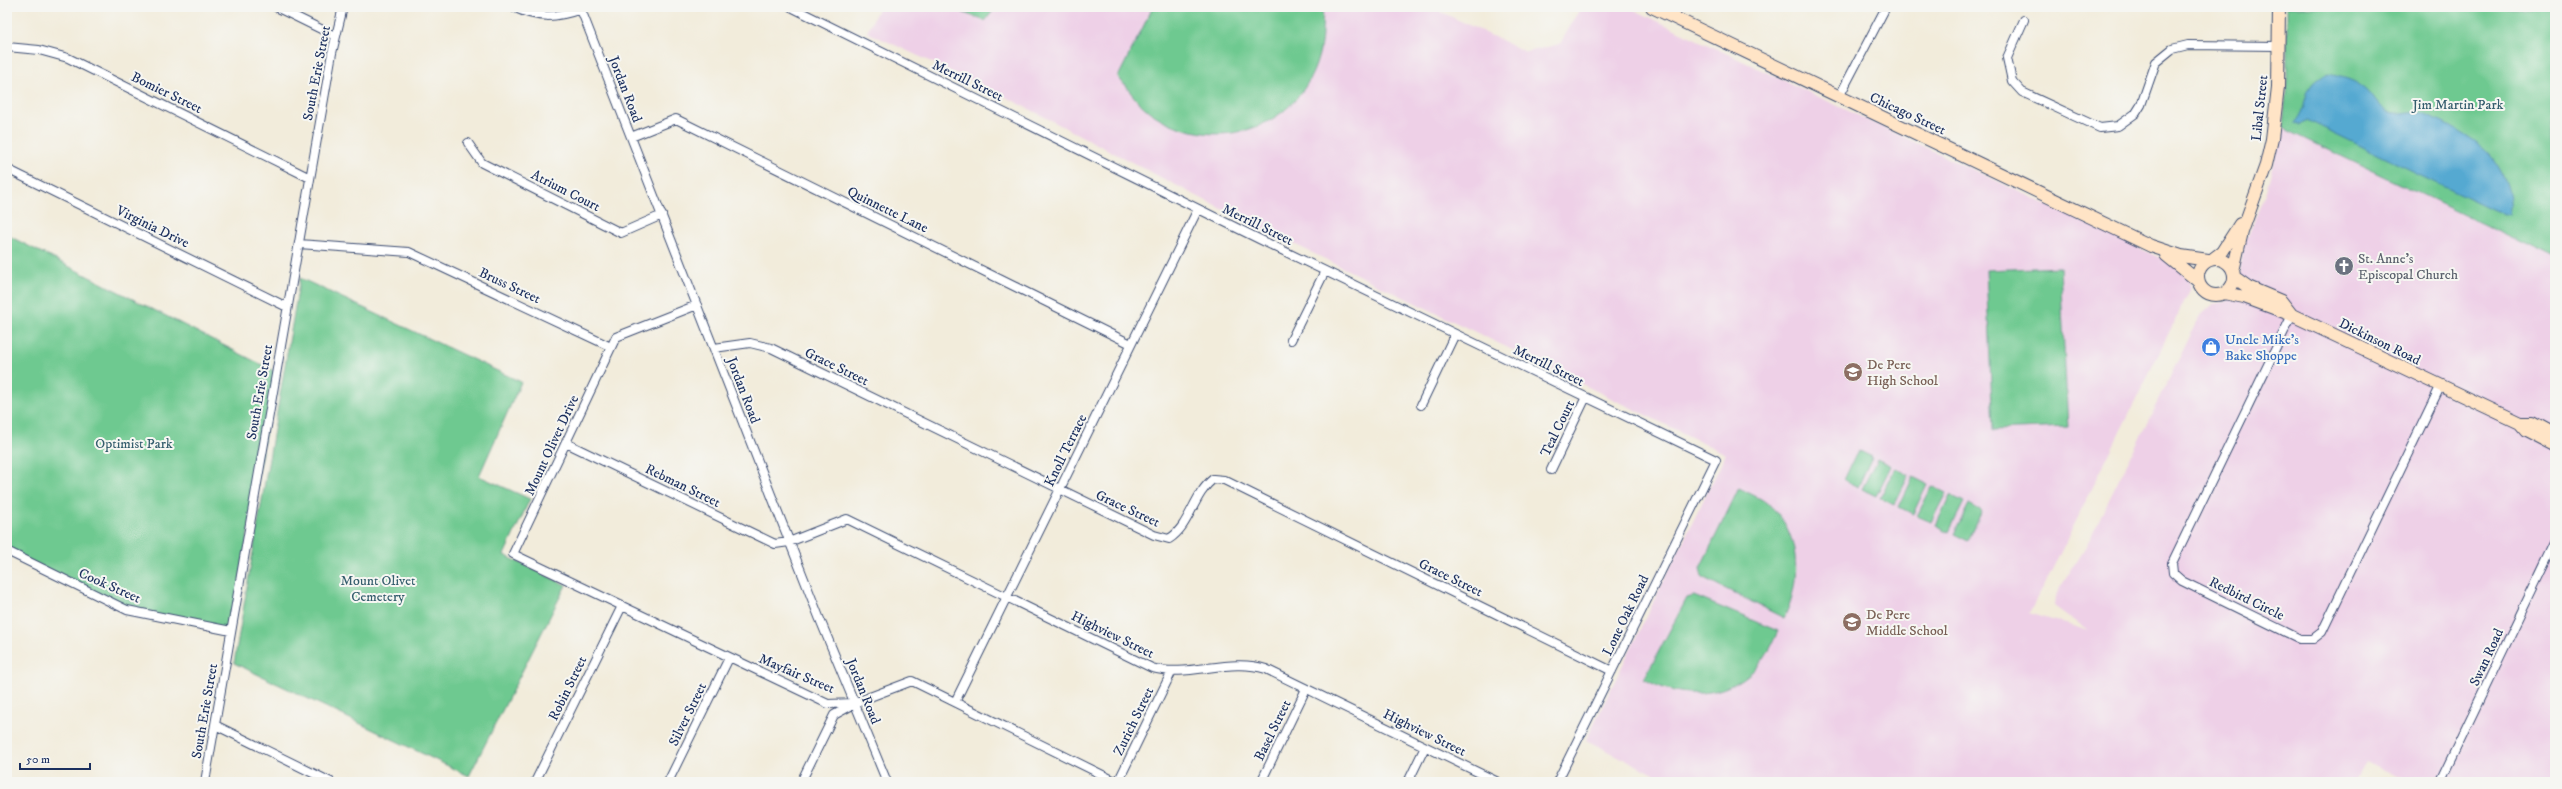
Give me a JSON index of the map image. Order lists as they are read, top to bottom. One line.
{"streets":{"street":["South Erie Street","Merrill Street","Jordan Road","Bomier Street","Libal Street","Chicago Street","Atrium Court","Quinnette Lane","Virginia Drive","Bruss Street","Dickinson Road","Grace Street","Teal Court","Mount Olivet Drive","Knoll Terrace","Rebman Street","Cook Street","Redbird Circle","Lone Oak Road","Highview Street","Swan Road","Mayfair Street","Robin Street","Silver Street","Zurich Street","Basel Street"]},"crossings":[["South Erie Street","Bomier Street"],["South Erie Street","Virginia Drive"],["South Erie Street","Bruss Street"],["South Erie Street","Cook Street"],["Merrill Street","Teal Court"],["Merrill Street","Knoll Terrace"],["Merrill Street","Lone Oak Road"],["Jordan Road","Atrium Court"],["Jordan Road","Quinnette Lane"],["Jordan Road","Grace Street"],["Jordan Road","Rebman Street"],["Jordan Road","Highview Street"],["Jordan Road","Mayfair Street"],["Libal Street","Chicago Street"],["Libal Street","Dickinson Road"],["Chicago Street","Dickinson Road"],["Quinnette Lane","Knoll Terrace"],["Bruss Street","Mount Olivet Drive"],["Dickinson Road","Redbird Circle"],["Grace Street","Knoll Terrace"],["Grace Street","Lone Oak Road"],["Mount Olivet Drive","Rebman Street"],["Mount Olivet Drive","Mayfair Street"],["Knoll Terrace","Highview Street"],["Knoll Terrace","Mayfair Street"],["Rebman Street","Highview Street"],["Highview Street","Zurich Street"],["Highview Street","Basel Street"],["Mayfair Street","Robin Street"],["Mayfair Street","Silver Street"],["Mayfair Street","Zurich Street"]],"parks":["Jim Martin Park","Optimist Park","Mount Olivet Cemetery"],"places":{"church":["St. Anne's Episcopal Church"],"shop":["Uncle Mike's Bake Shoppe"],"school or university":["De Pere High School","De Pere Middle School"]},"scale_bar":"50 m"}
